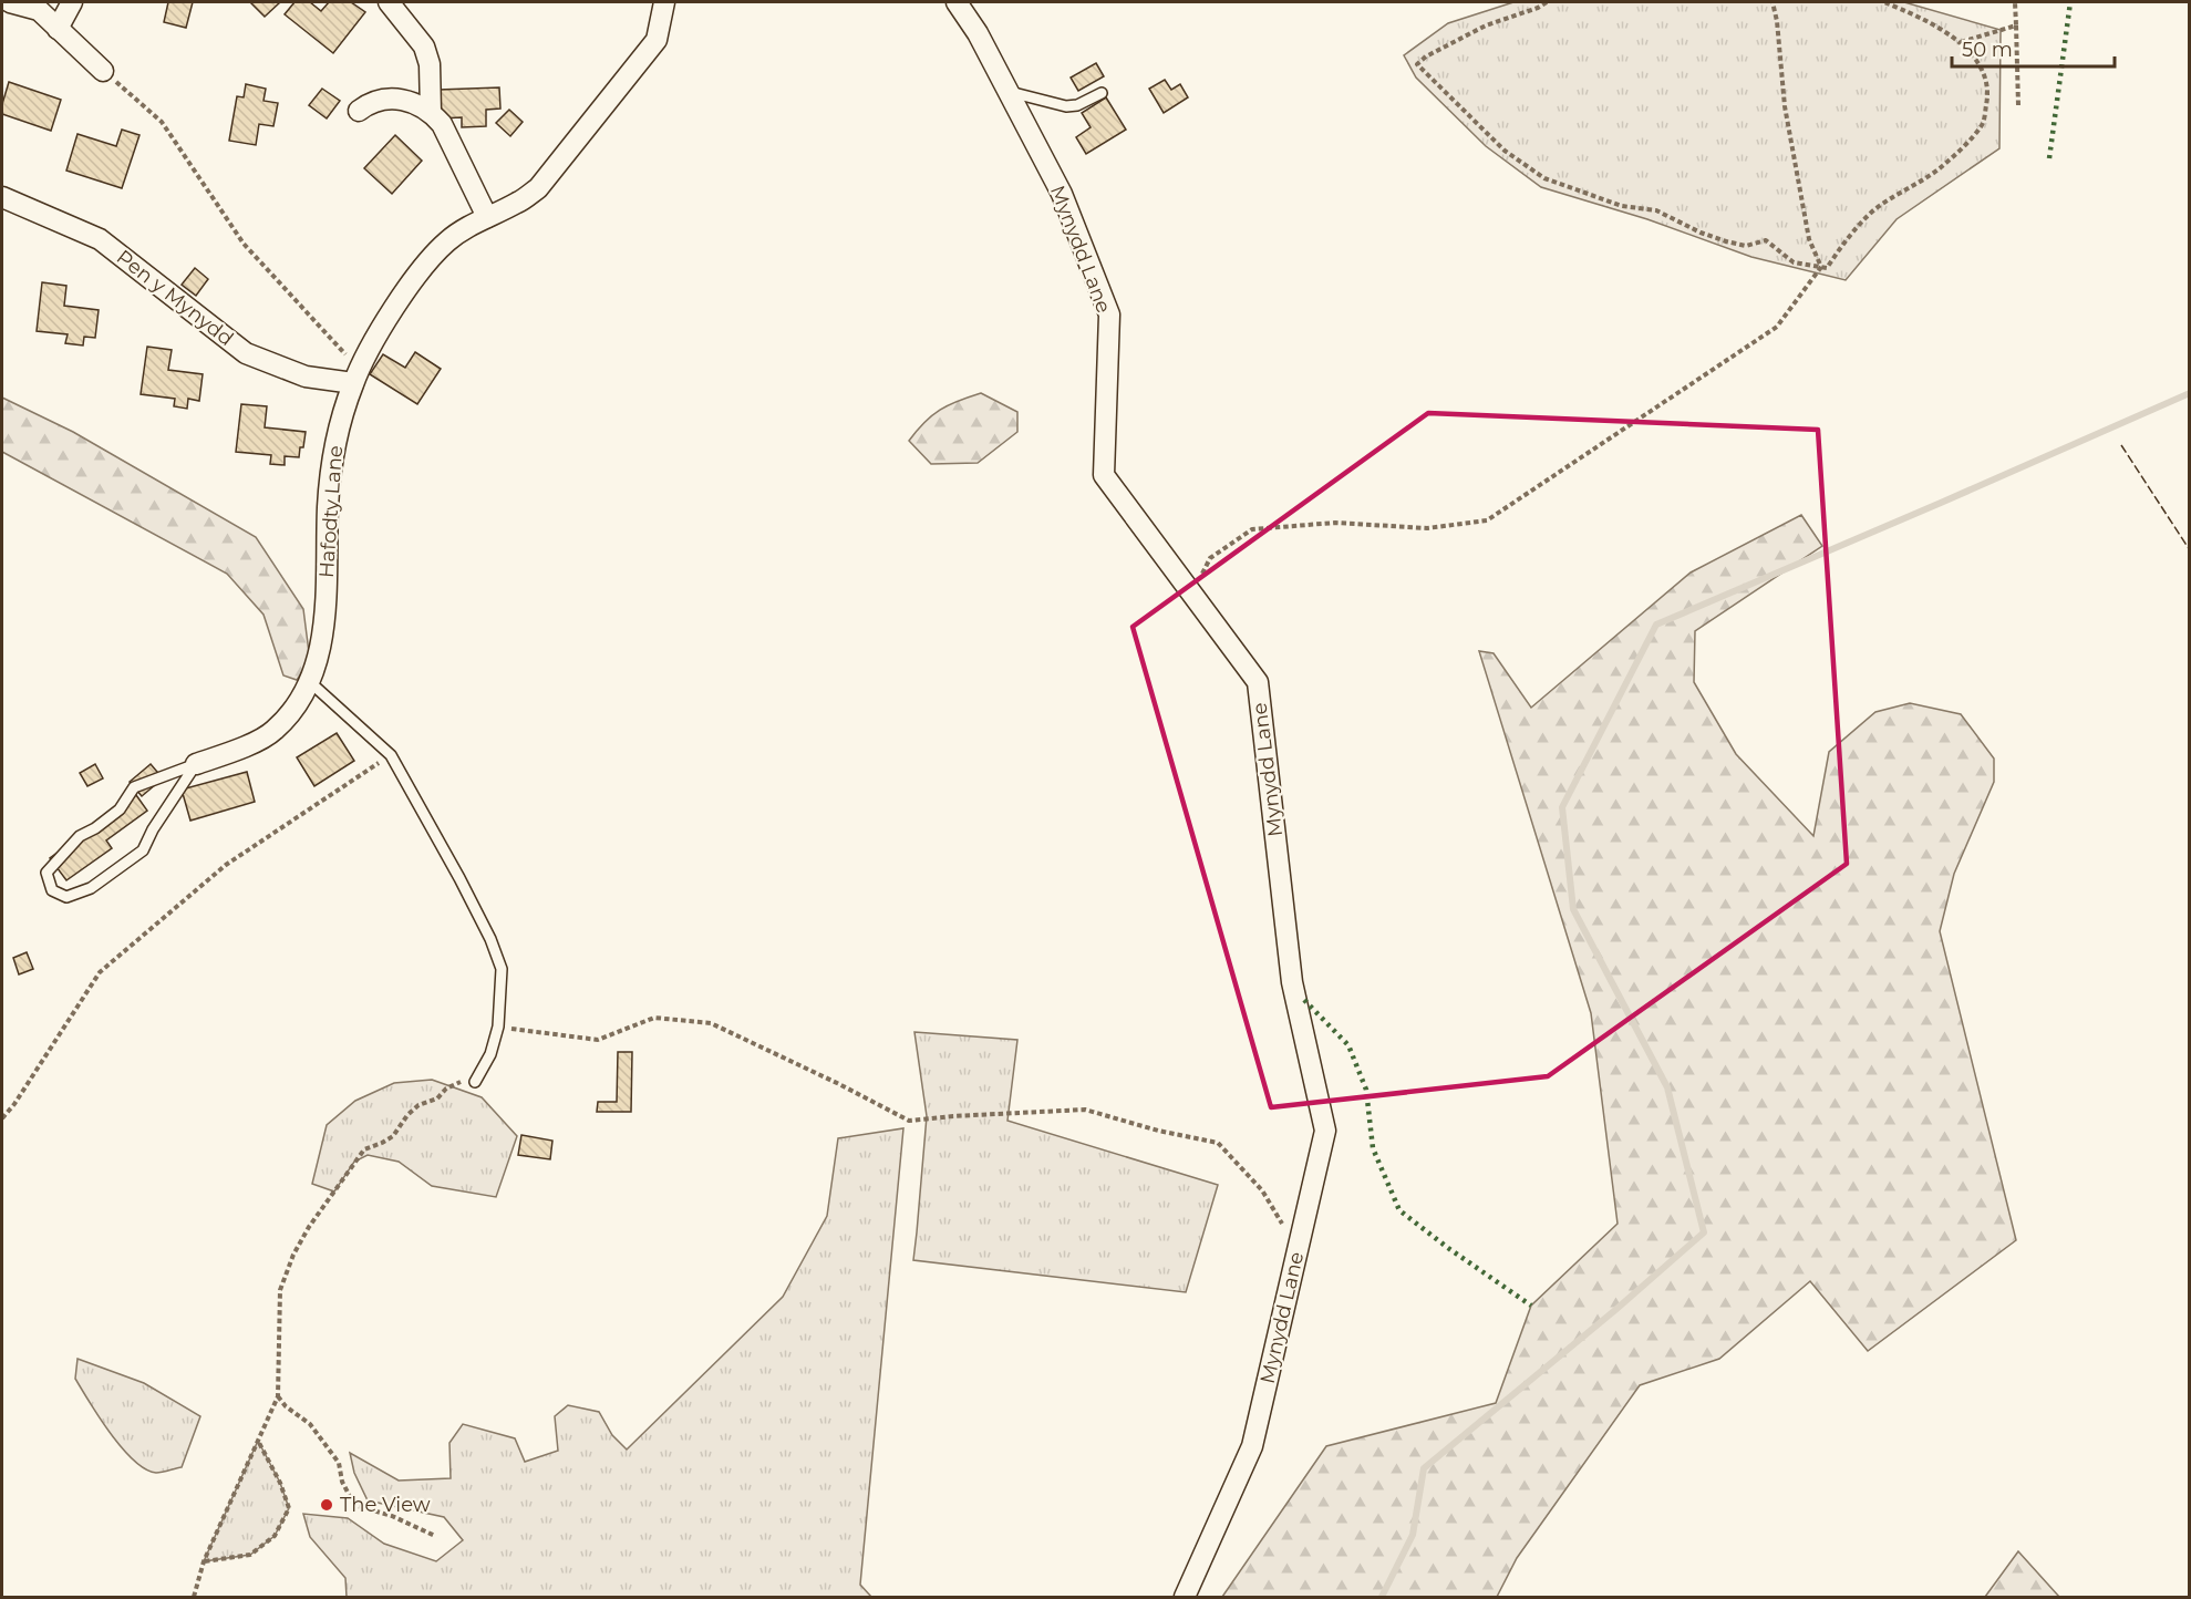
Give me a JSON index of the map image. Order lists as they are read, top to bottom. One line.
{"streets":{"street":["Mynydd Lane","Pen y Mynydd","Hafodty Lane"]},"crossings":[["Pen y Mynydd","Hafodty Lane"]],"places":["The View"],"scale_bar":"50 m"}
